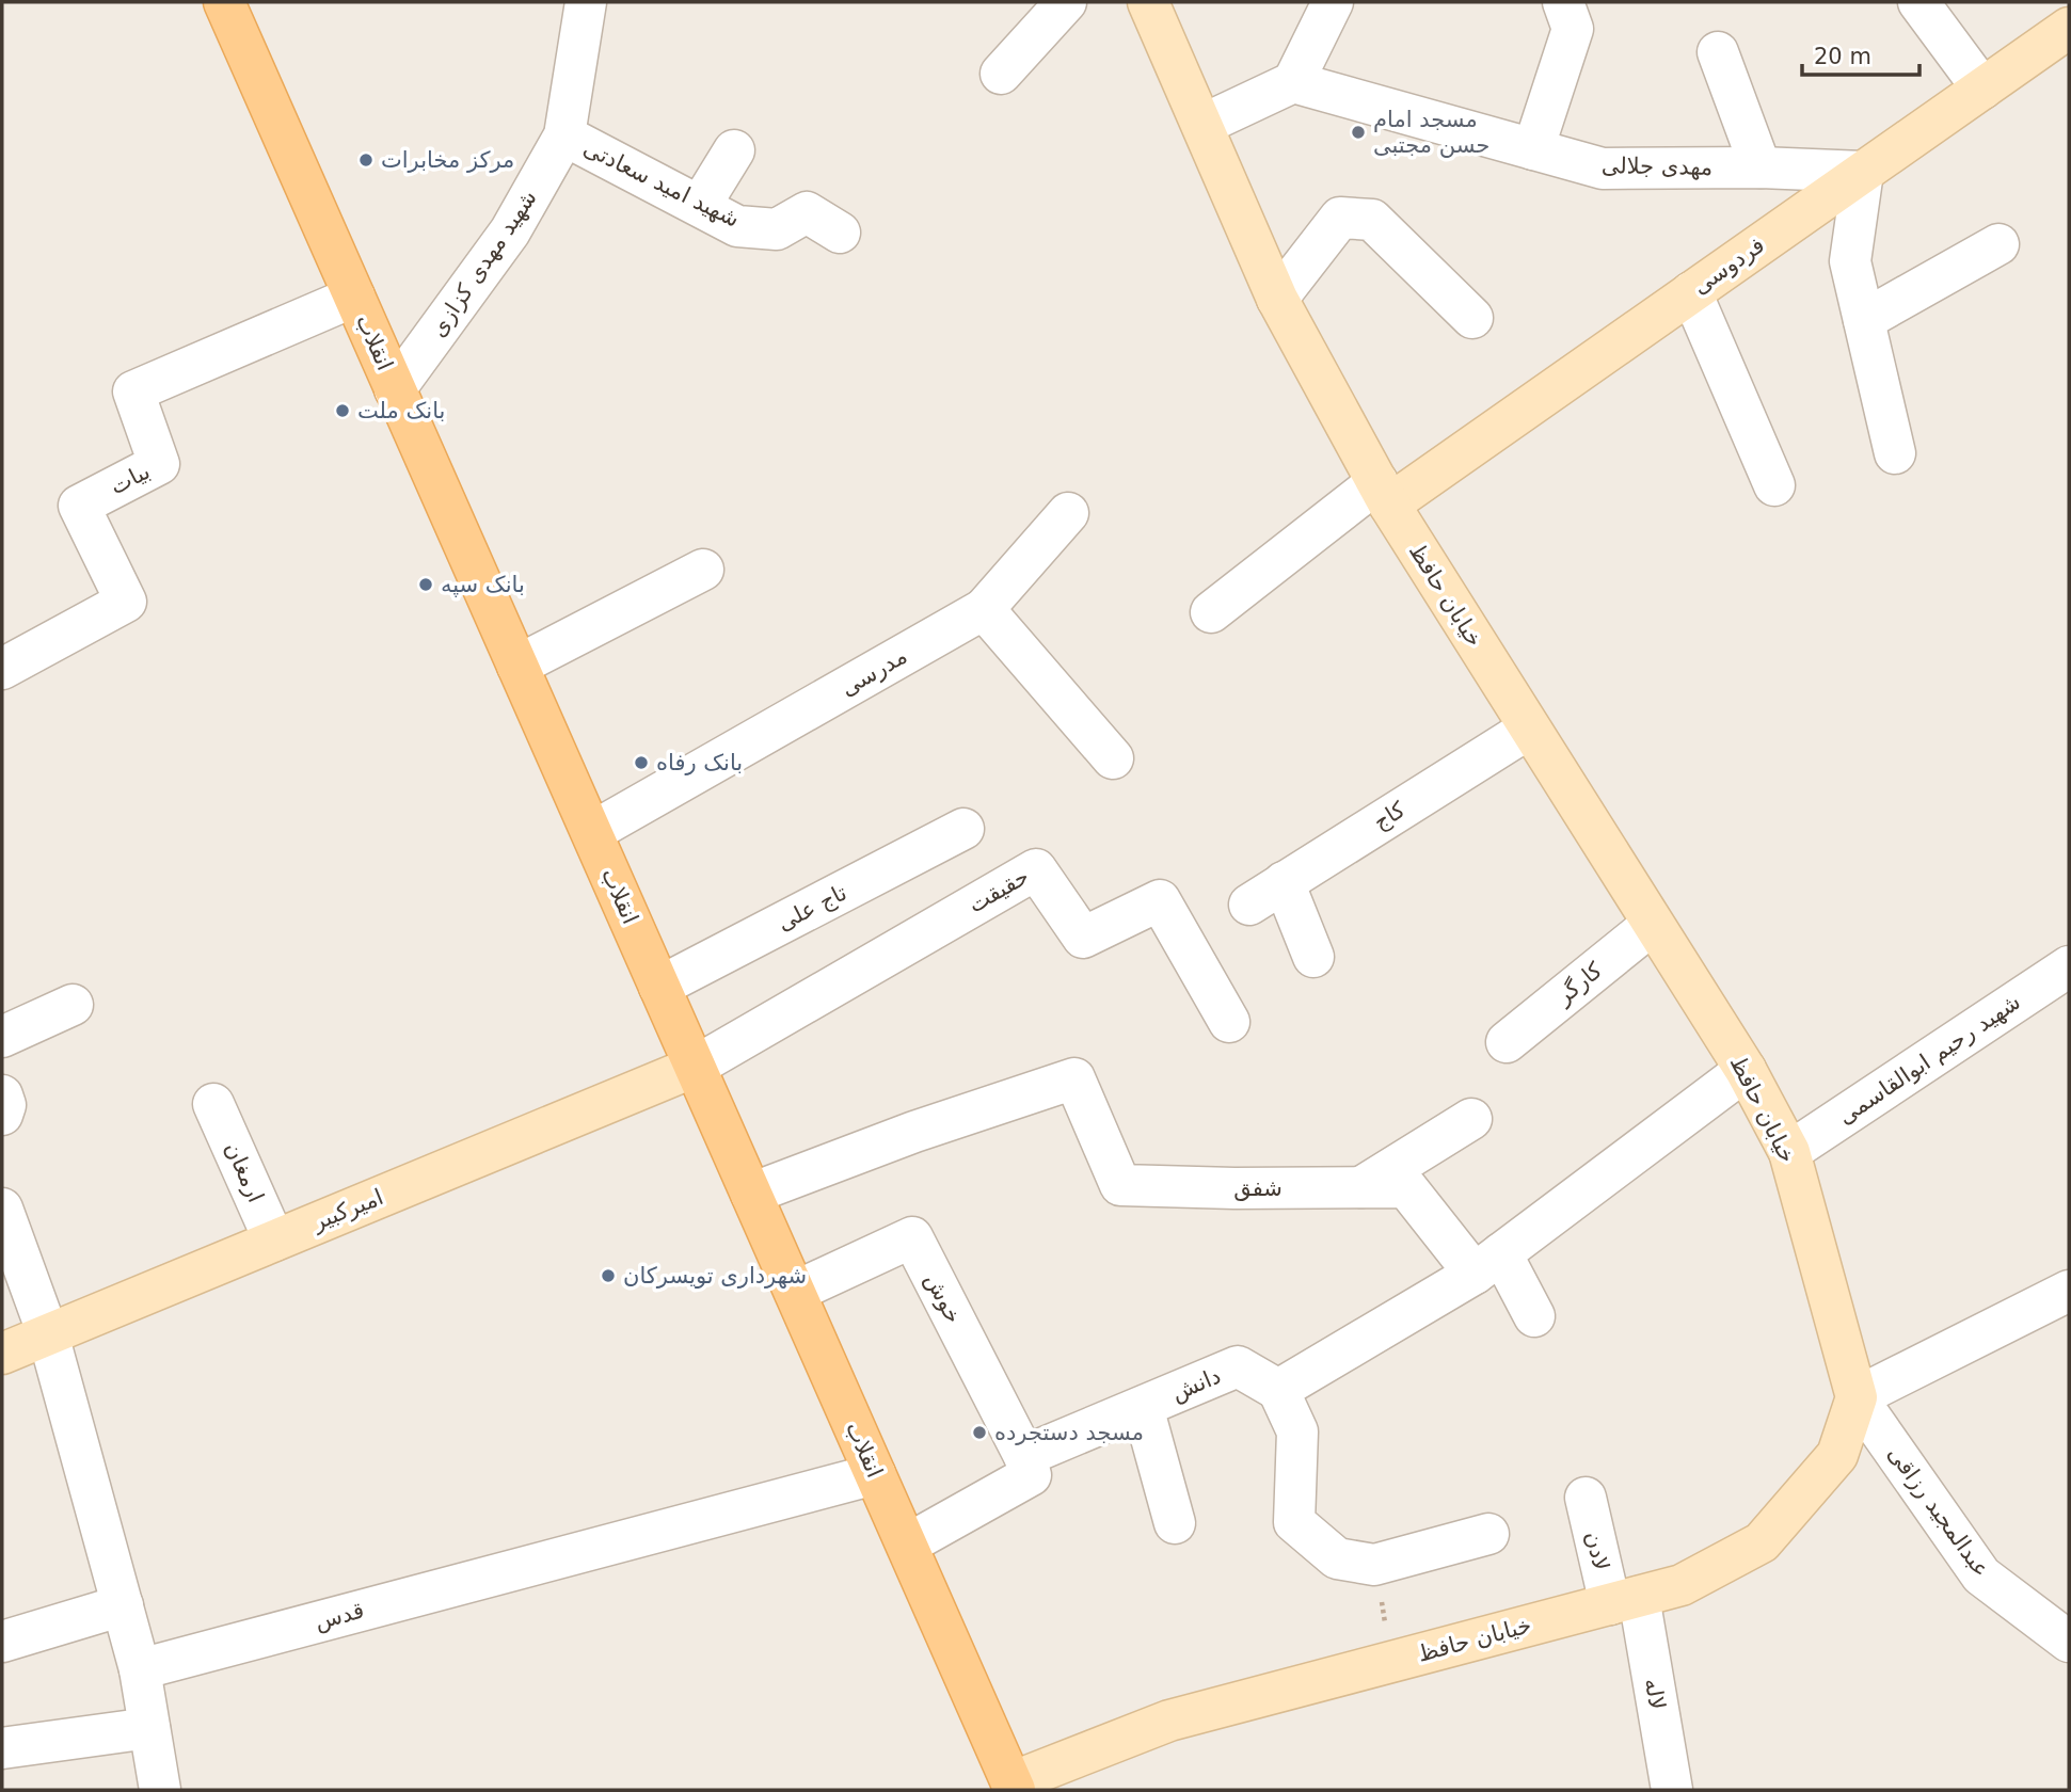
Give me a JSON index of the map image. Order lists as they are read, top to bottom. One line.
{"streets":{"main road":["فردوسی","انقلاب","خیابان حافظ","امیرکبیر"],"street":["مهدی جلالی","شهید امید سعادتی","شهید مهدی کزازی","بیات","مدرسی","کاج","حقیقت","تاج علی","کارگر","شهید رحیم ابوالقاسمی","ارمغان","شفق","خوش","دانش","عبدالمجید رزاقی","لادن","قدس","لاله"]},"crossings":[["مهدی جلالی","فردوسی"],["شهید امید سعادتی","شهید مهدی کزازی"],["شهید مهدی کزازی","انقلاب"],["فردوسی","خیابان حافظ"],["انقلاب","بیات"],["انقلاب","خیابان حافظ"],["انقلاب","مدرسی"],["انقلاب","حقیقت"],["انقلاب","تاج علی"],["انقلاب","شفق"],["انقلاب","امیرکبیر"],["انقلاب","خوش"],["انقلاب","دانش"],["انقلاب","قدس"],["خیابان حافظ","کاج"],["خیابان حافظ","کارگر"],["خیابان حافظ","شهید رحیم ابوالقاسمی"],["خیابان حافظ","عبدالمجید رزاقی"],["خیابان حافظ","لادن"],["خیابان حافظ","لاله"],["حقیقت","امیرکبیر"],["ارمغان","امیرکبیر"],["خوش","دانش"],["لادن","لاله"]],"places":["مسجد امام حسن مجتبی","مرکز مخابرات","بانک ملت","بانک سپه","بانک رفاه","شهرداری تویسرکان","مسجد دستجرده"],"scale_bar":"20 m"}
